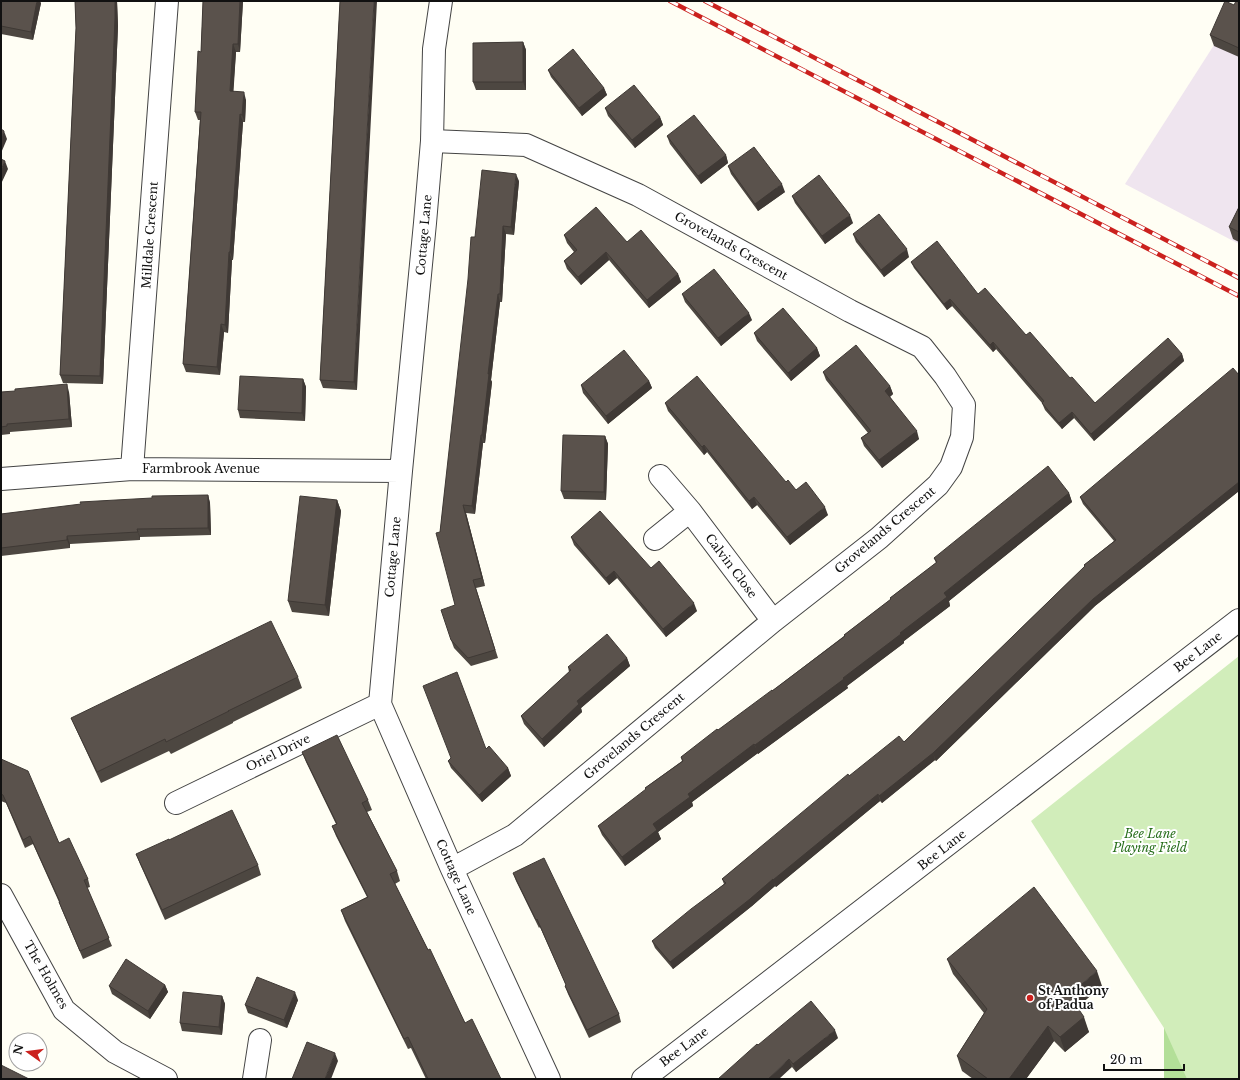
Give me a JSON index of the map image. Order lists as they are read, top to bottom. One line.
{"streets":{"street":["Milldale Crescent","Cottage Lane","Grovelands Crescent","Farmbrook Avenue","Calvin Close","Bee Lane","Oriel Drive","The Holmes"]},"crossings":[["Milldale Crescent","Farmbrook Avenue"],["Cottage Lane","Grovelands Crescent"],["Cottage Lane","Farmbrook Avenue"],["Cottage Lane","Oriel Drive"],["Grovelands Crescent","Calvin Close"]],"parks":["Bee Lane Playing Field"],"places":["St Anthony of Padua"],"scale_bar":"20 m","north":"left"}
